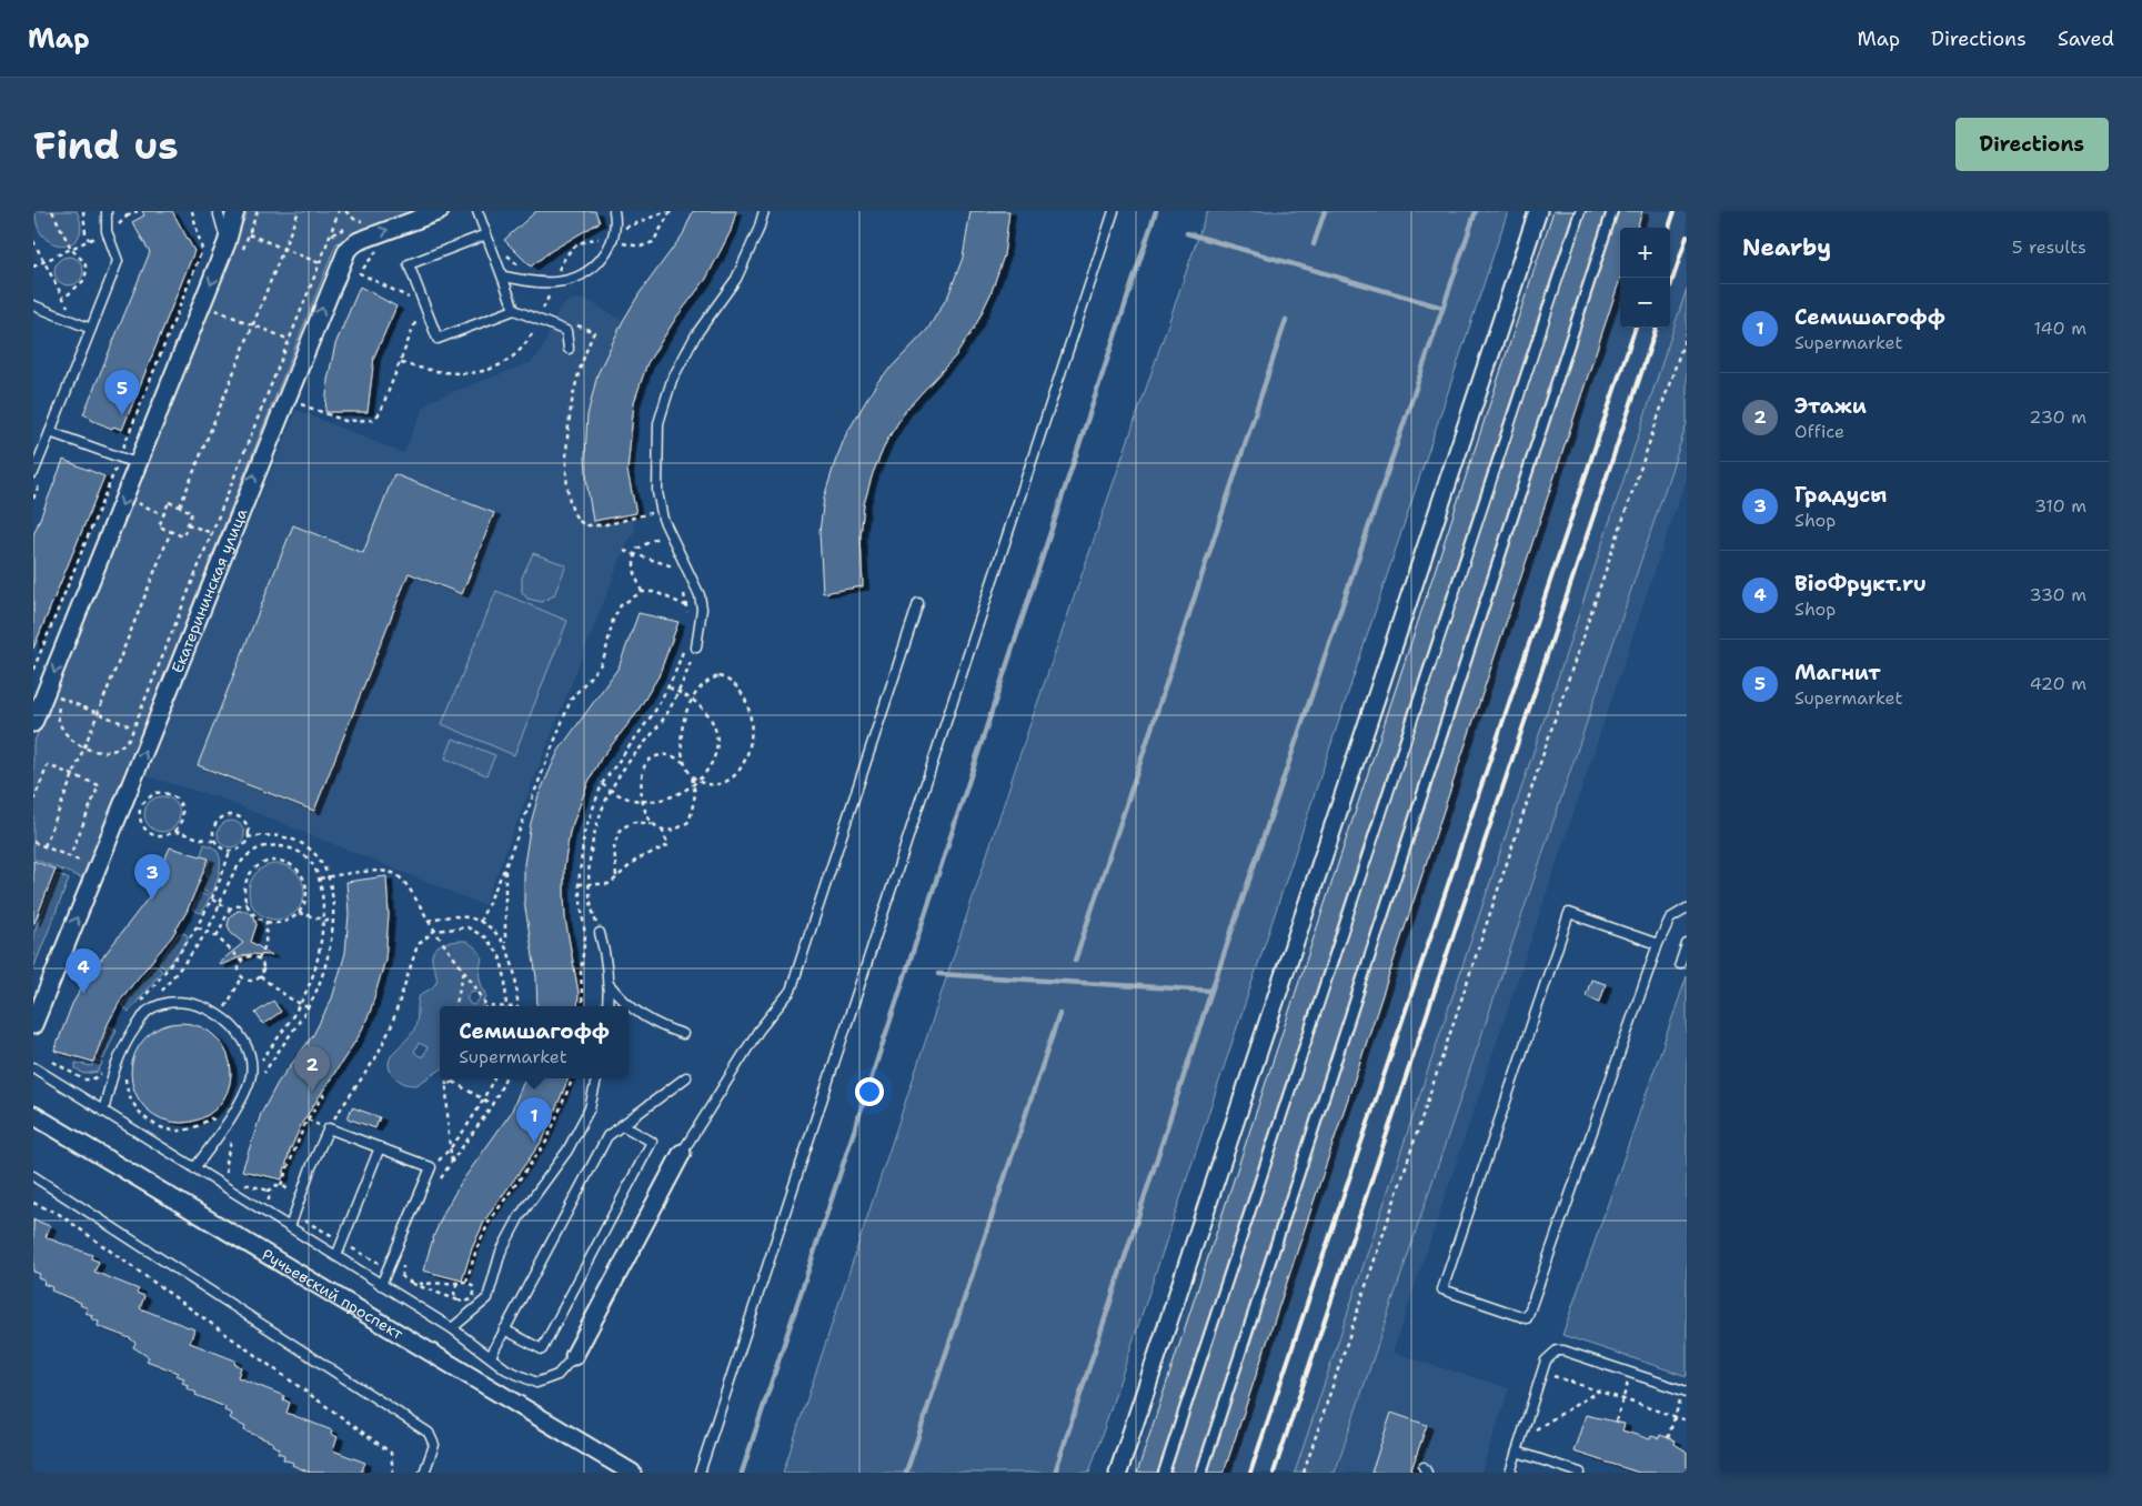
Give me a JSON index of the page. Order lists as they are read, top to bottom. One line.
{"streets":{"street":["Екатерининская улица","Ручьевский проспект"]},"page":{"header":"Map","nav":["Map","Directions","Saved"],"buttons":"Directions","title":"Find us","heading":["Nearby","5 results"],"map_buttons":["+","−"],"list":[{"mark":"1","name":"Семишагофф","note":"Supermarket","value":"140 m"},{"mark":"2","name":"Этажи","note":"Office","value":"230 m"},{"mark":"3","name":"Градусы","note":"Shop","value":"310 m"},{"mark":"4","name":"BioФрукт.ru","note":"Shop","value":"330 m"},{"mark":"5","name":"Магнит","note":"Supermarket","value":"420 m"}],"pins":["5","3","4","2","1"],"popup":["Семишагофф","Supermarket"]}}
